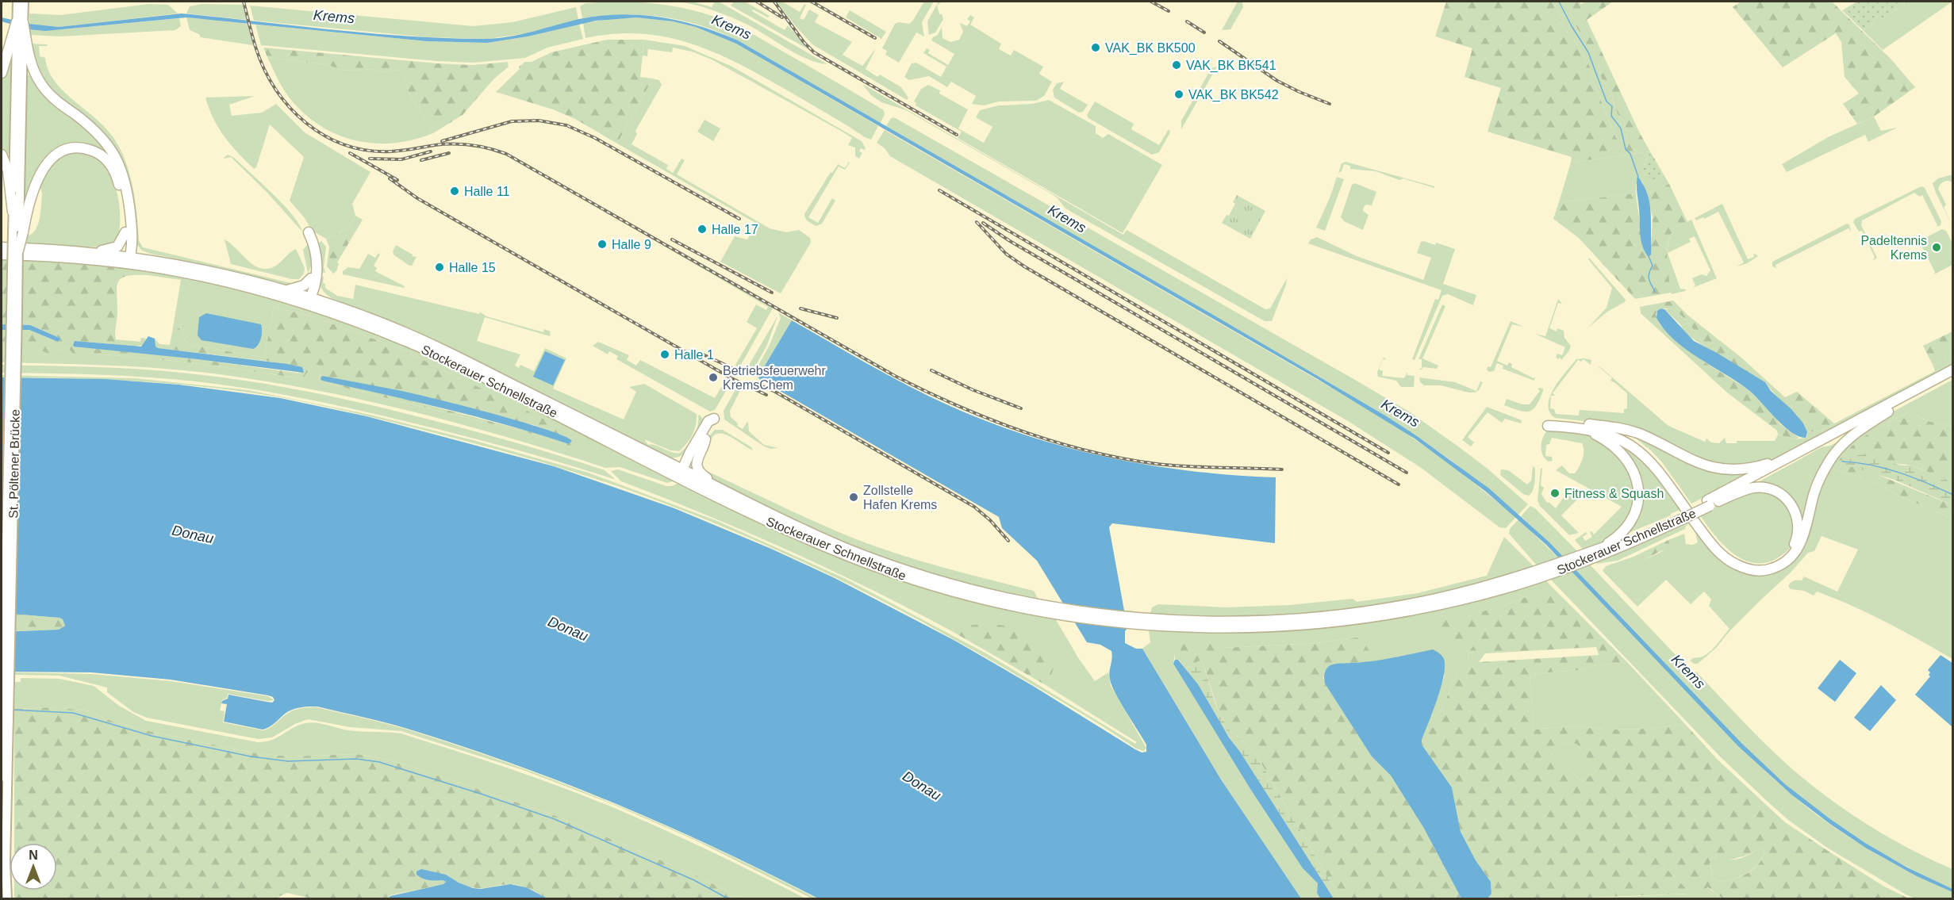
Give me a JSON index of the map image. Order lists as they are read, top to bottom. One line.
{"streets":{"highway":["Stockerauer Schnellstraße"],"main road":["St. Pöltener Brücke"]},"water":["Krems","Donau"],"places":["VAK_BK BK500","VAK_BK BK541","VAK_BK BK542","Halle 11","Halle 17","Halle 9","Padeltennis Krems","Halle 15","Halle 1","Betriebsfeuerwehr KremsChem","Fitness & Squash","Zollstelle Hafen Krems"],"north":"top"}
